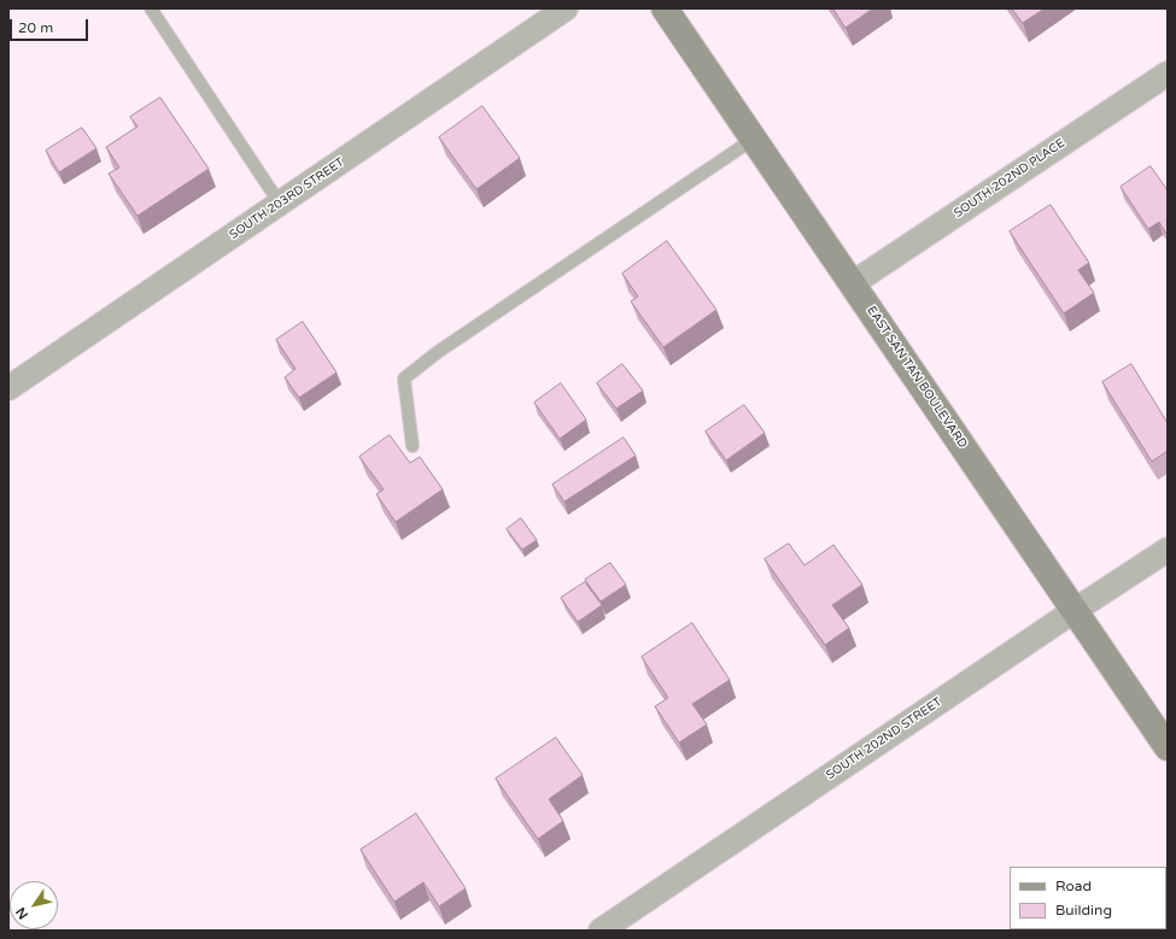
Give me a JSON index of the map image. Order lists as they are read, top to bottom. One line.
{"streets":{"street":["SOUTH 202ND PLACE","SOUTH 203RD STREET","EAST SAN TAN BOULEVARD","SOUTH 202ND STREET"]},"crossings":[["SOUTH 202ND PLACE","EAST SAN TAN BOULEVARD"],["EAST SAN TAN BOULEVARD","SOUTH 202ND STREET"]],"legend":["Road","Building"],"scale_bar":"20 m","north":"bottom left"}
